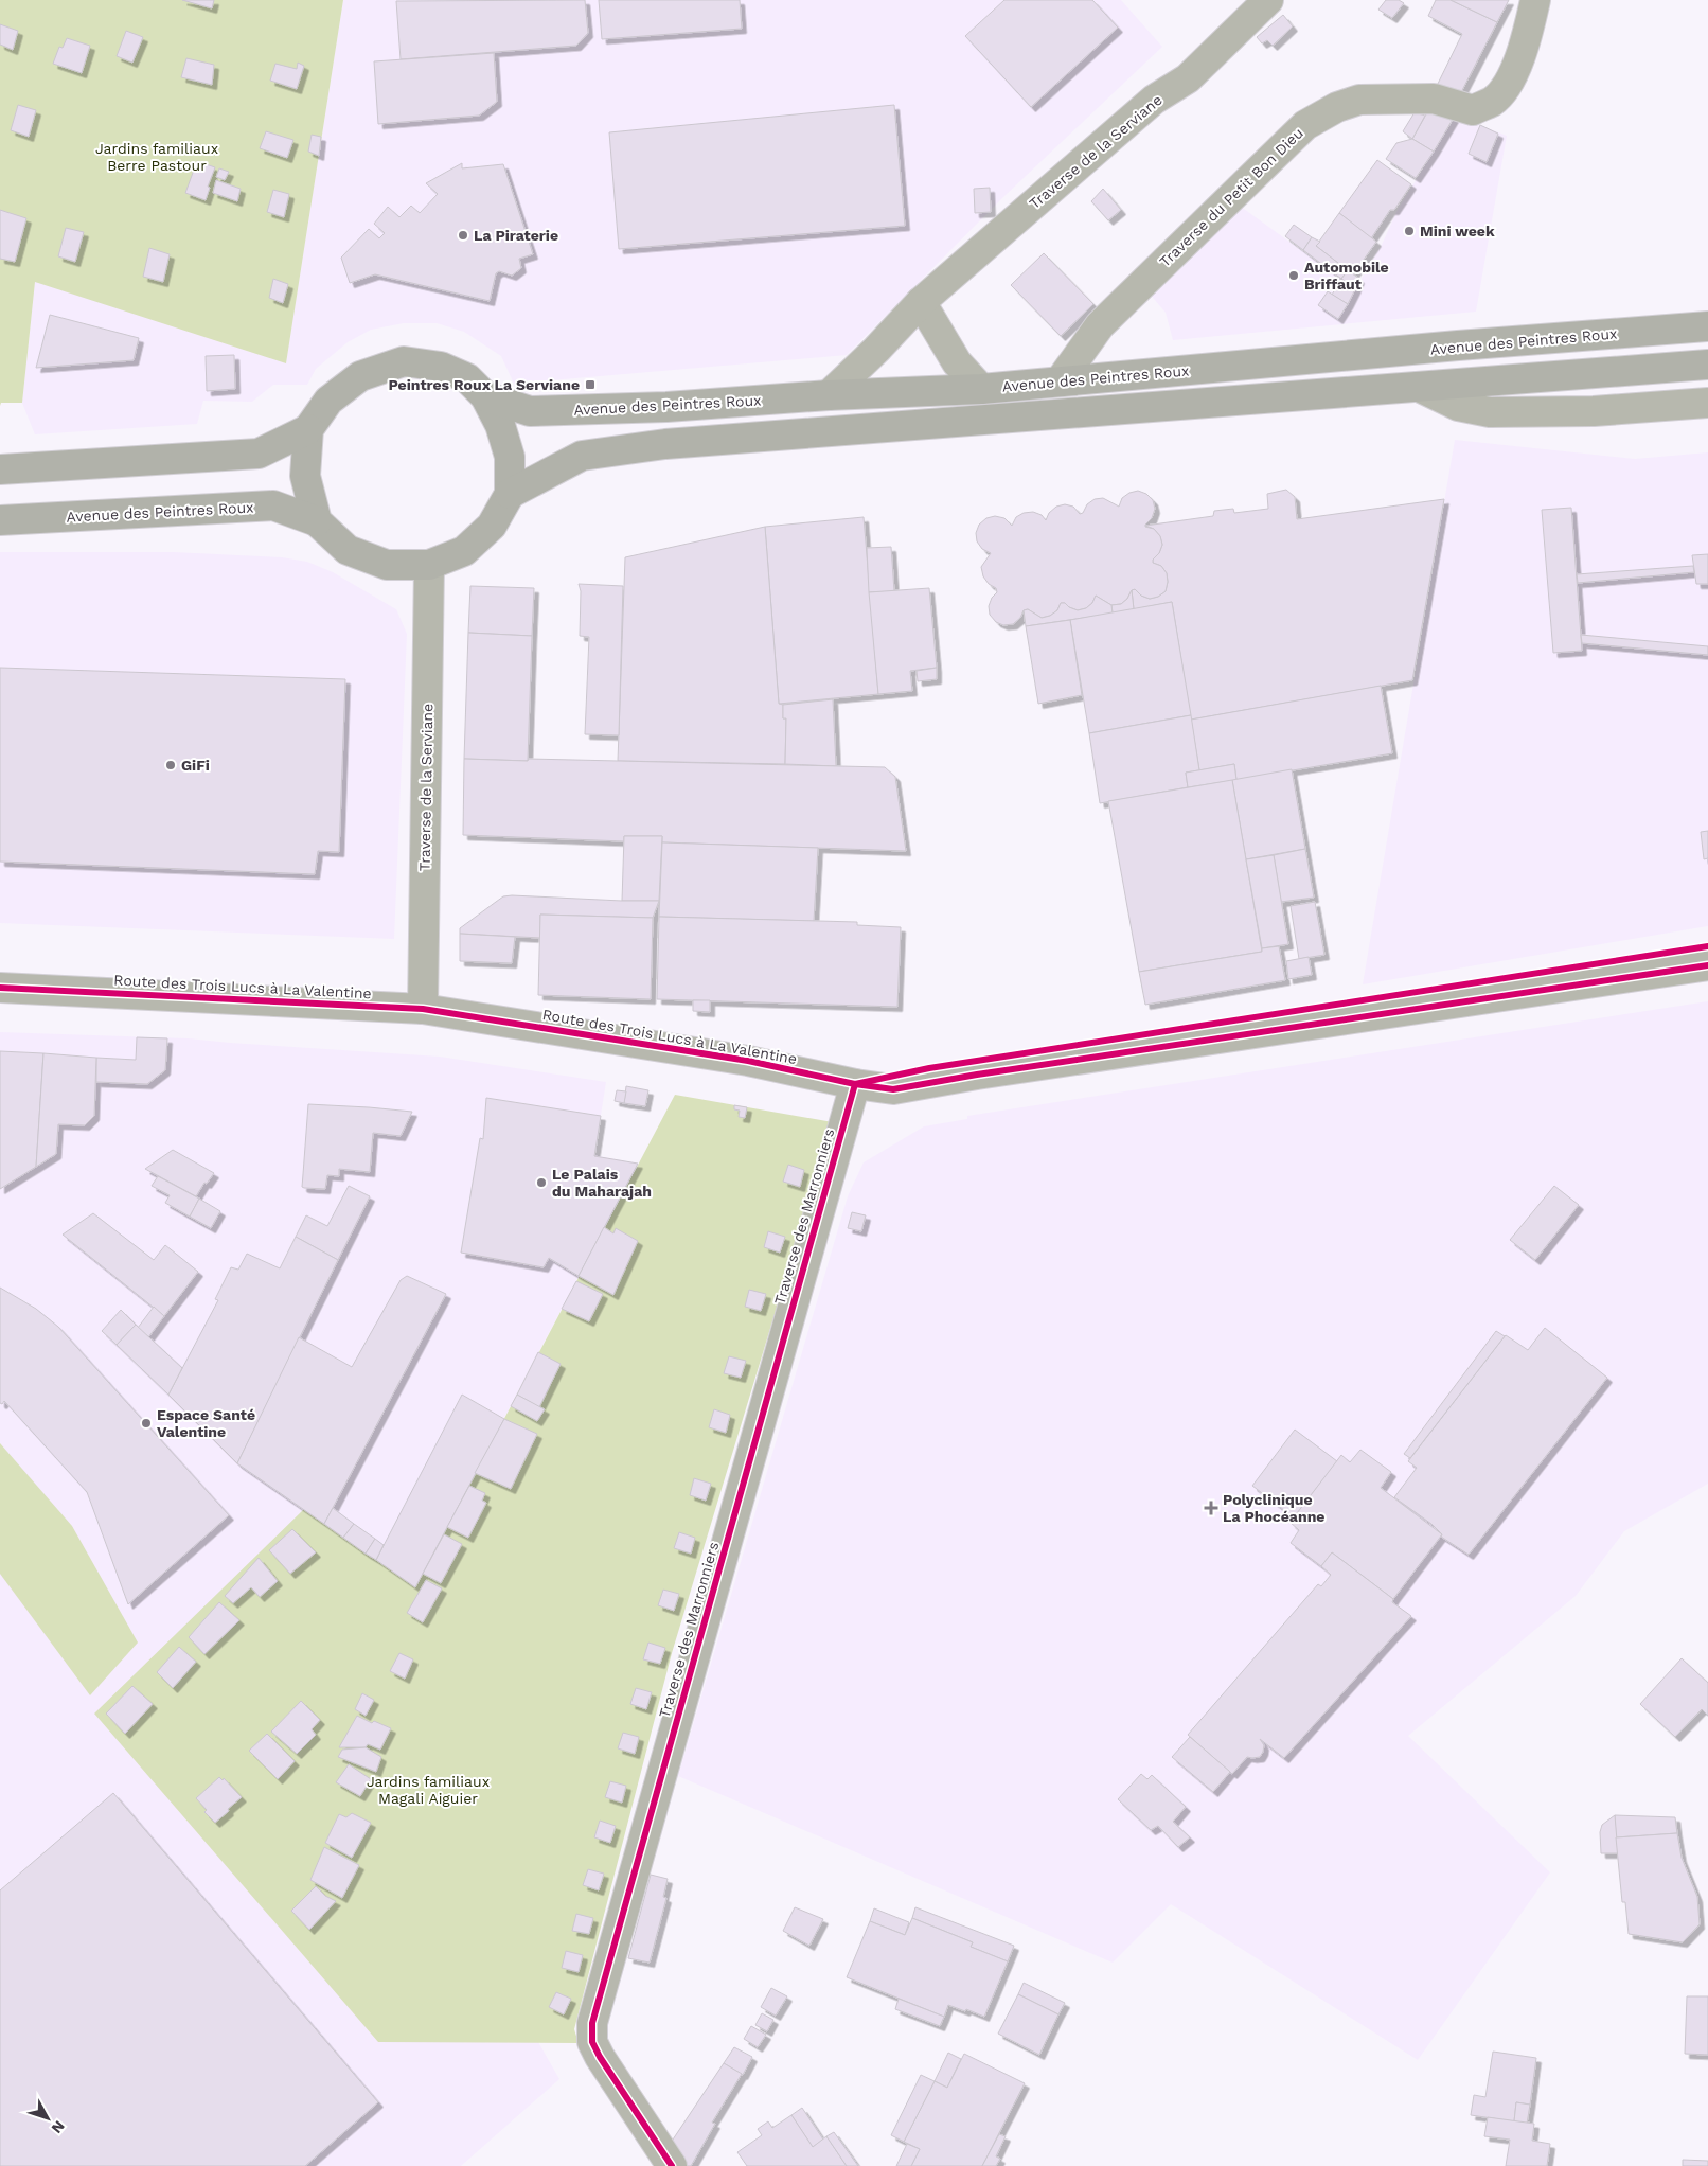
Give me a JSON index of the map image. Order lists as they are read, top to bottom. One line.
{"streets":{"main road":["Avenue des Peintres Roux"],"street":["Traverse de la Serviane","Traverse du Petit Bon Dieu","Route des Trois Lucs à La Valentine","Traverse des Marronniers"]},"crossings":[["Traverse de la Serviane","Avenue des Peintres Roux"],["Traverse de la Serviane","Route des Trois Lucs à La Valentine"],["Traverse du Petit Bon Dieu","Avenue des Peintres Roux"],["Route des Trois Lucs à La Valentine","Traverse des Marronniers"]],"parks":["Jardins familiaux Berre Pastour","Jardins familiaux Magali Aiguier"],"places":{"other":["Mini week","La Piraterie","Automobile Briffaut","GiFi","Le Palais du Maharajah","Espace Santé Valentine"],"transit":["Peintres Roux La Serviane"],"health":["Polyclinique La Phocéanne"]},"north":"bottom right"}
